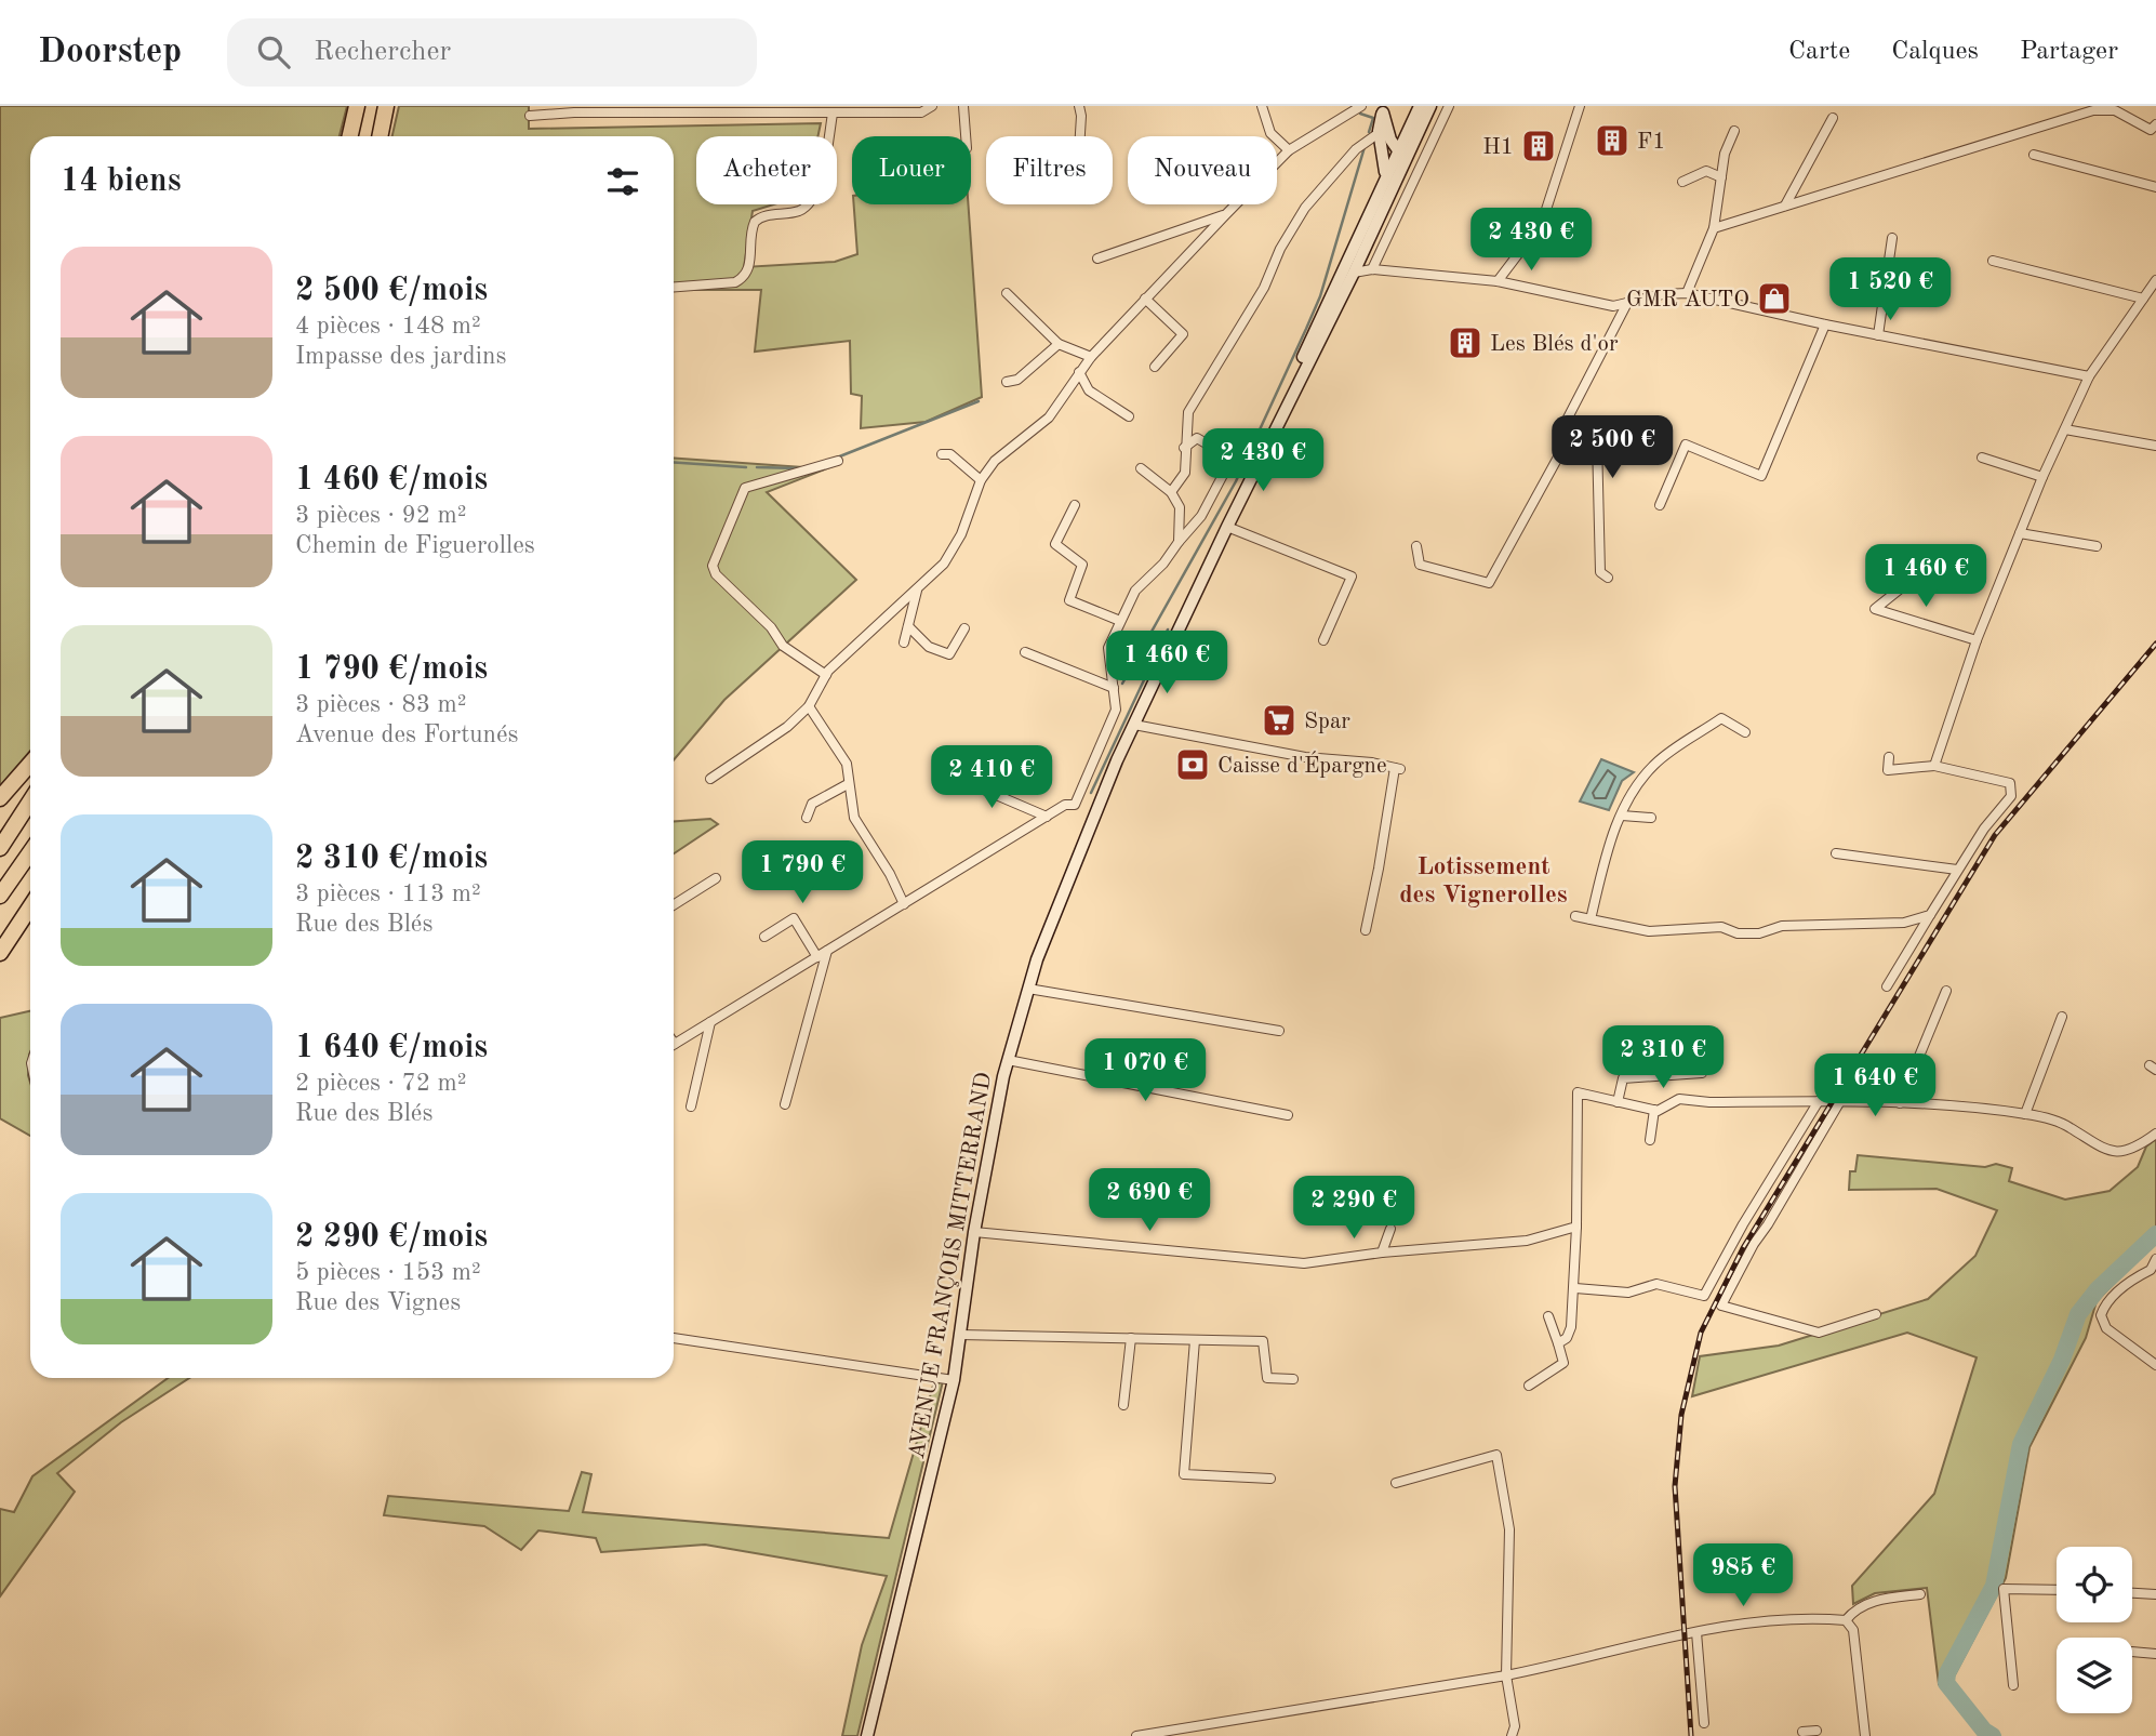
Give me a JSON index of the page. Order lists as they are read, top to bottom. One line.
{"streets":{"main road":["AVENUE FRANÇOIS MITTERRAND"]},"districts":["Lotissement des Vignerolles"],"places":{"building":["F1","H1","Les Blés d'or"],"shop":["GMR AUTO"],"supermarket":["Spar"],"bank":["Caisse d'Épargne"]},"page":{"header":"Doorstep","search":"Rechercher","nav":["Carte","Calques","Partager"],"chip":["Acheter","Louer","Filtres","Nouveau"],"heading":"14 biens","price":["2 430 €","1 520 €","2 500 €","2 430 €","1 460 €","1 460 €","2 410 €","1 790 €","2 310 €","1 070 €","1 640 €","2 690 €","2 290 €","985 €"],"list":[{"name":"2 500 €/mois","note":"4 pièces · 148 m² · Impasse des jardins"},{"name":"1 460 €/mois","note":"3 pièces · 92 m² · Chemin de Figuerolles"},{"name":"1 790 €/mois","note":"3 pièces · 83 m² · Avenue des Fortunés"},{"name":"2 310 €/mois","note":"3 pièces · 113 m² · Rue des Blés"},{"name":"1 640 €/mois","note":"2 pièces · 72 m² · Rue des Blés"},{"name":"2 290 €/mois","note":"5 pièces · 153 m² · Rue des Vignes"}]}}
